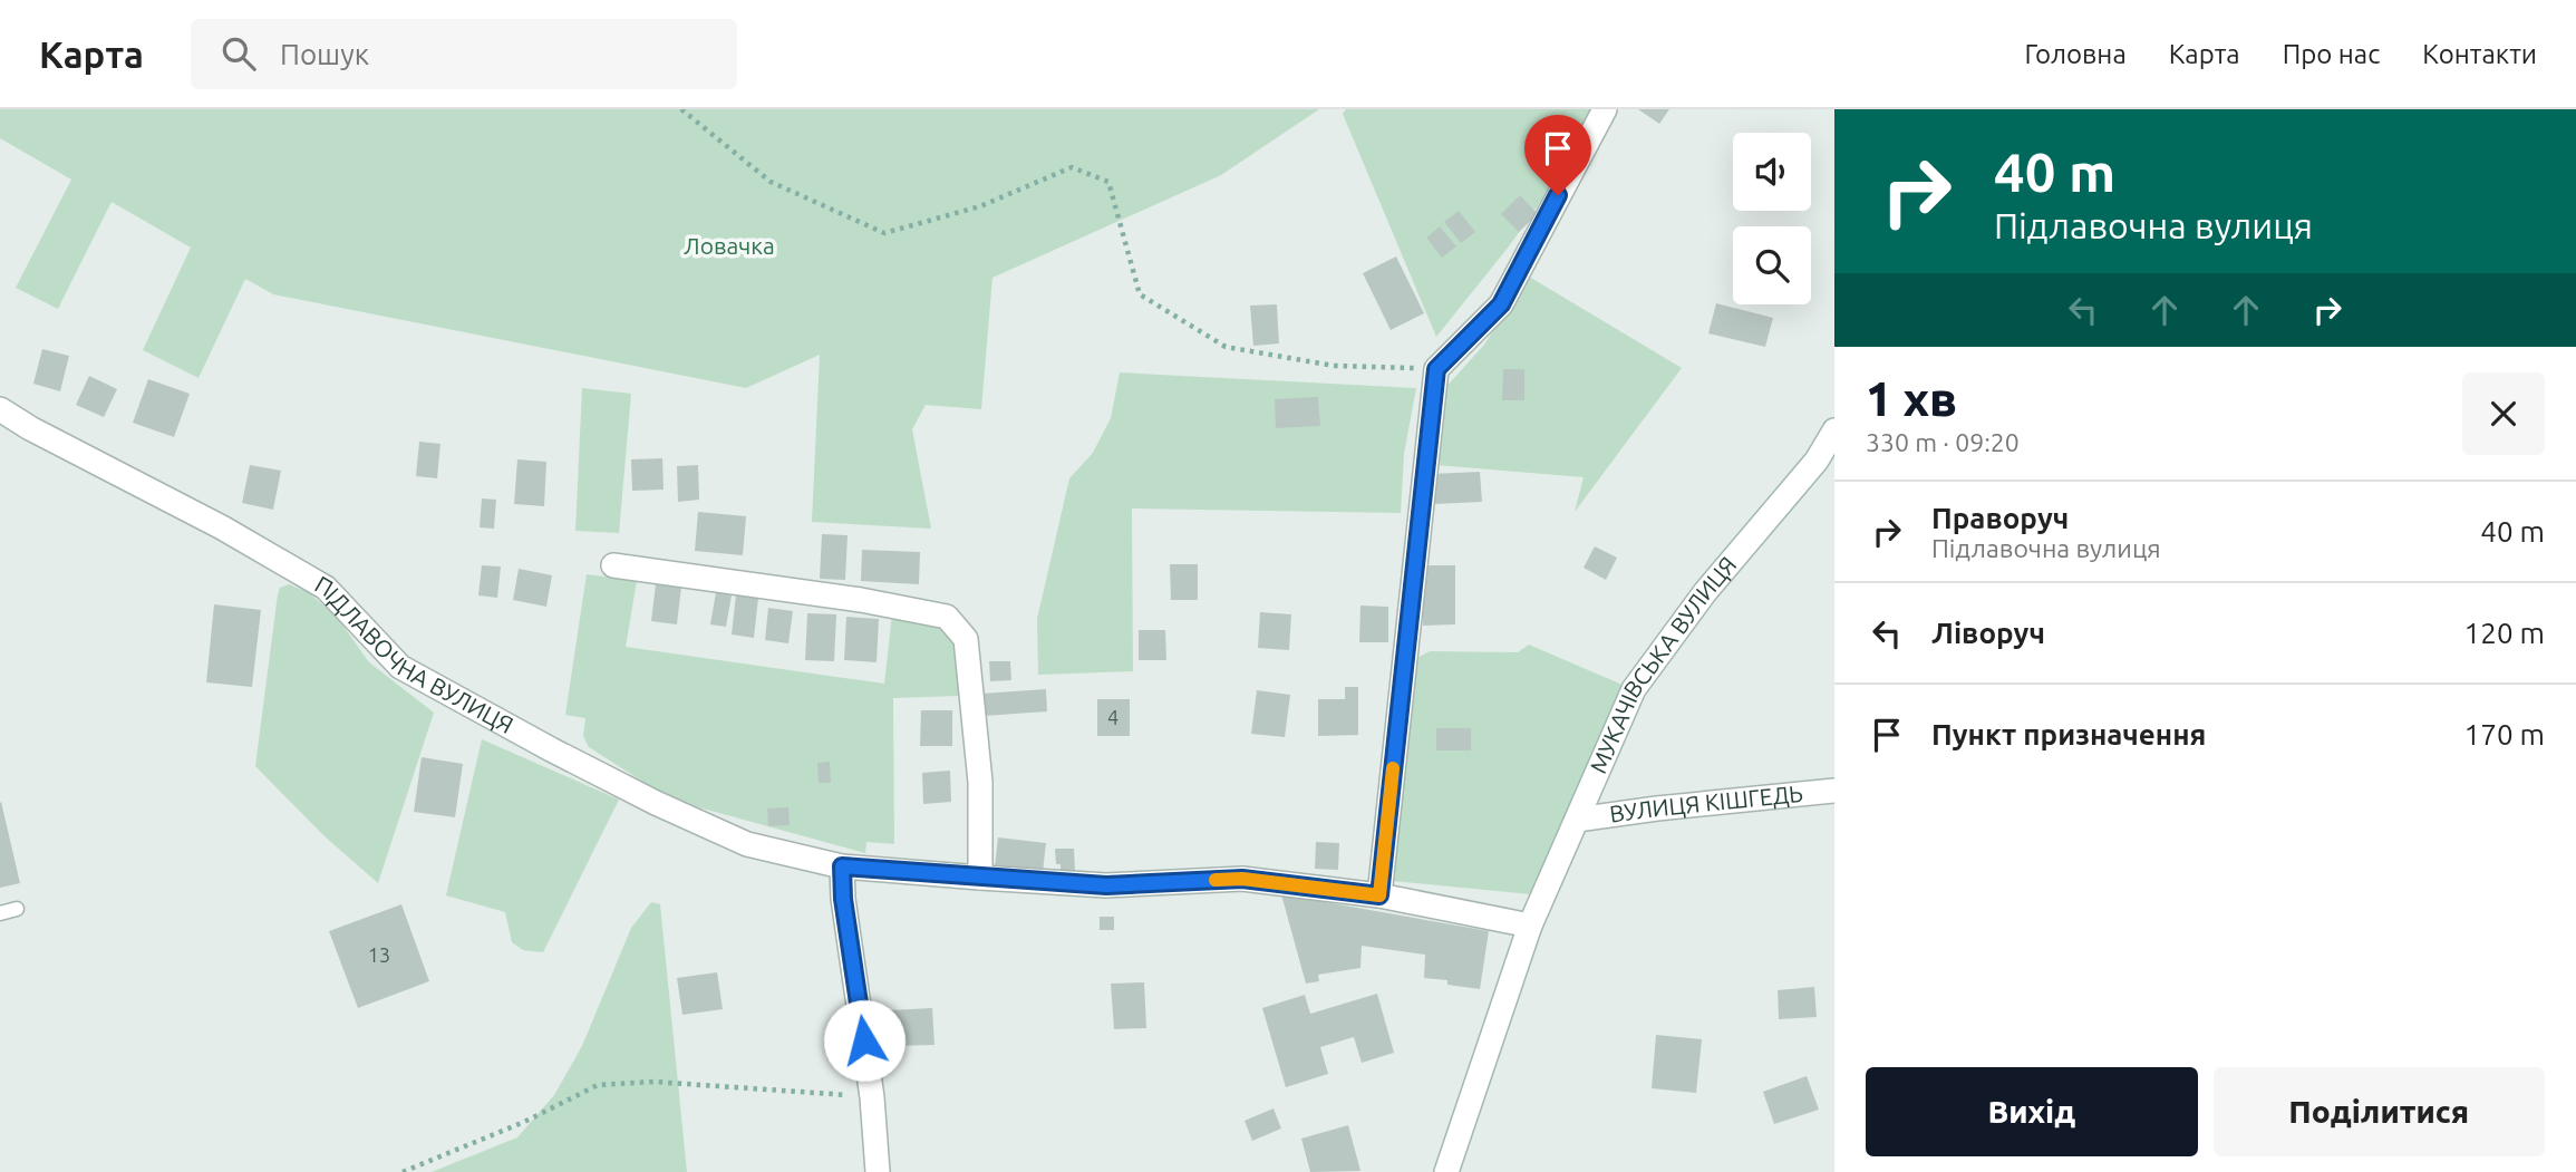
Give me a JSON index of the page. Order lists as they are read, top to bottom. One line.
{"streets":{"street":["ПІДЛАВОЧНА ВУЛИЦЯ","МУКАЧІВСЬКА ВУЛИЦЯ","ВУЛИЦЯ КІШГЕДЬ"]},"crossings":[["ПІДЛАВОЧНА ВУЛИЦЯ","МУКАЧІВСЬКА ВУЛИЦЯ"],["МУКАЧІВСЬКА ВУЛИЦЯ","ВУЛИЦЯ КІШГЕДЬ"]],"parks":["Ловачка"],"house_numbers":["4","13"],"page":{"header":"Карта","search":"Пошук","nav":["Головна","Карта","Про нас","Контакти"],"turn":["40 m","Підлавочна вулиця"],"heading":["1 хв","330 m · 09:20"],"list":[{"name":"Праворуч","note":"Підлавочна вулиця","value":"40 m"},{"name":"Ліворуч","value":"120 m"},{"name":"Пункт призначення","value":"170 m"}],"buttons":["Вихід","Поділитися"]}}
